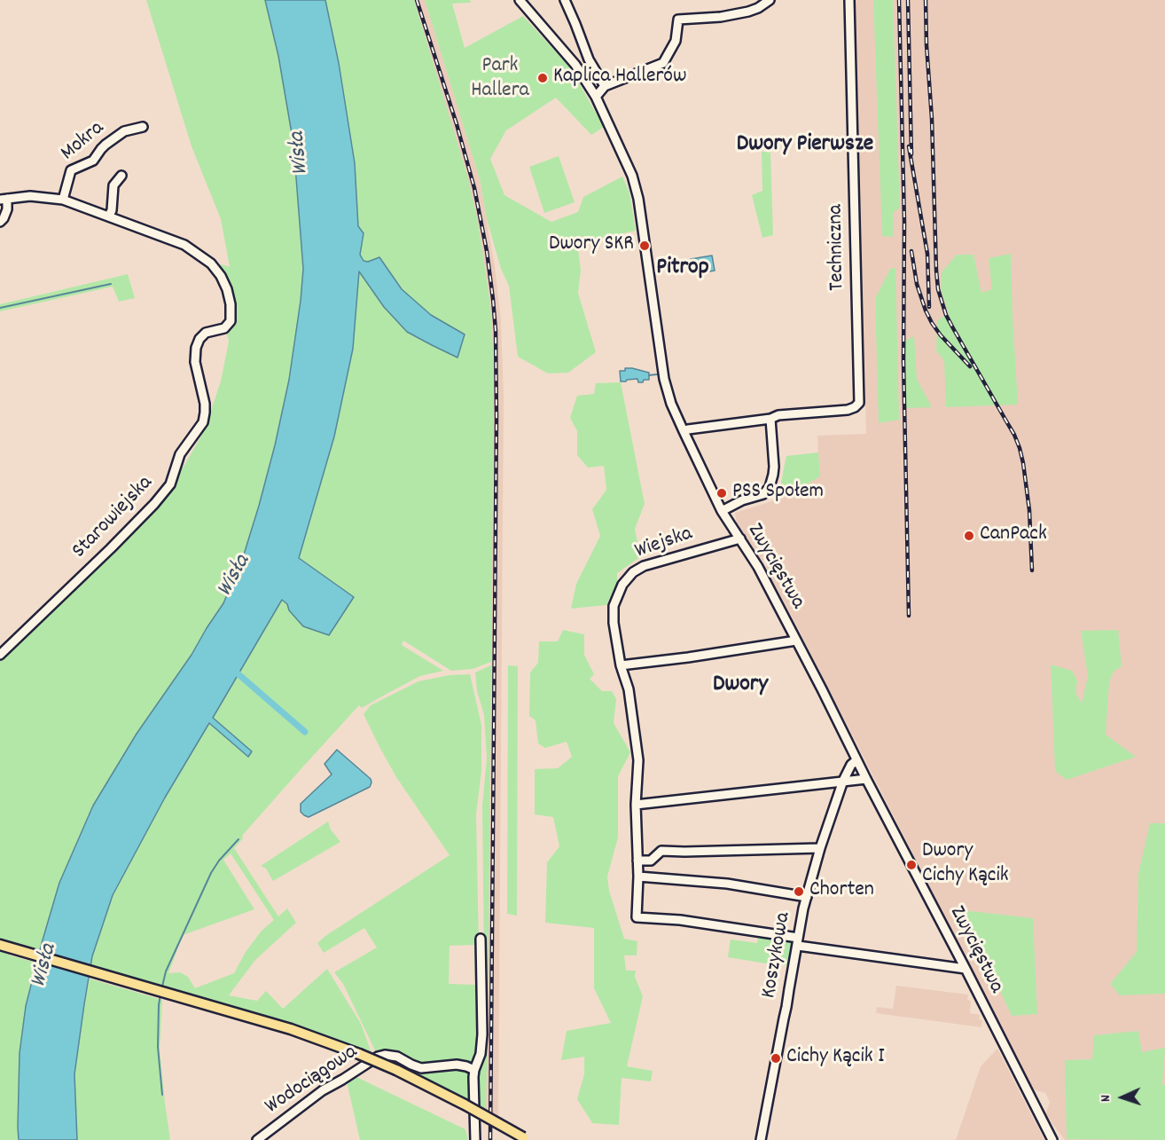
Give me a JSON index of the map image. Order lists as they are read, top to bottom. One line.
{"streets":{"street":["Mokra","Techniczna","Starowiejska","Wiejska","Zwycięstwa","Koszykowa","Wodociągowa"]},"crossings":[["Mokra","Starowiejska"],["Techniczna","Zwycięstwa"],["Wiejska","Zwycięstwa"],["Wiejska","Koszykowa"],["Zwycięstwa","Koszykowa"]],"districts":["Dwory Pierwsze","Pitrop","Dwory"],"water":["Wisła"],"parks":["Park Hallera"],"places":["Kaplica Hallerów","Dwory SKR","PSS Społem","CanPack","Dwory Cichy Kącik","Chorten","Cichy Kącik I"],"north":"left"}
